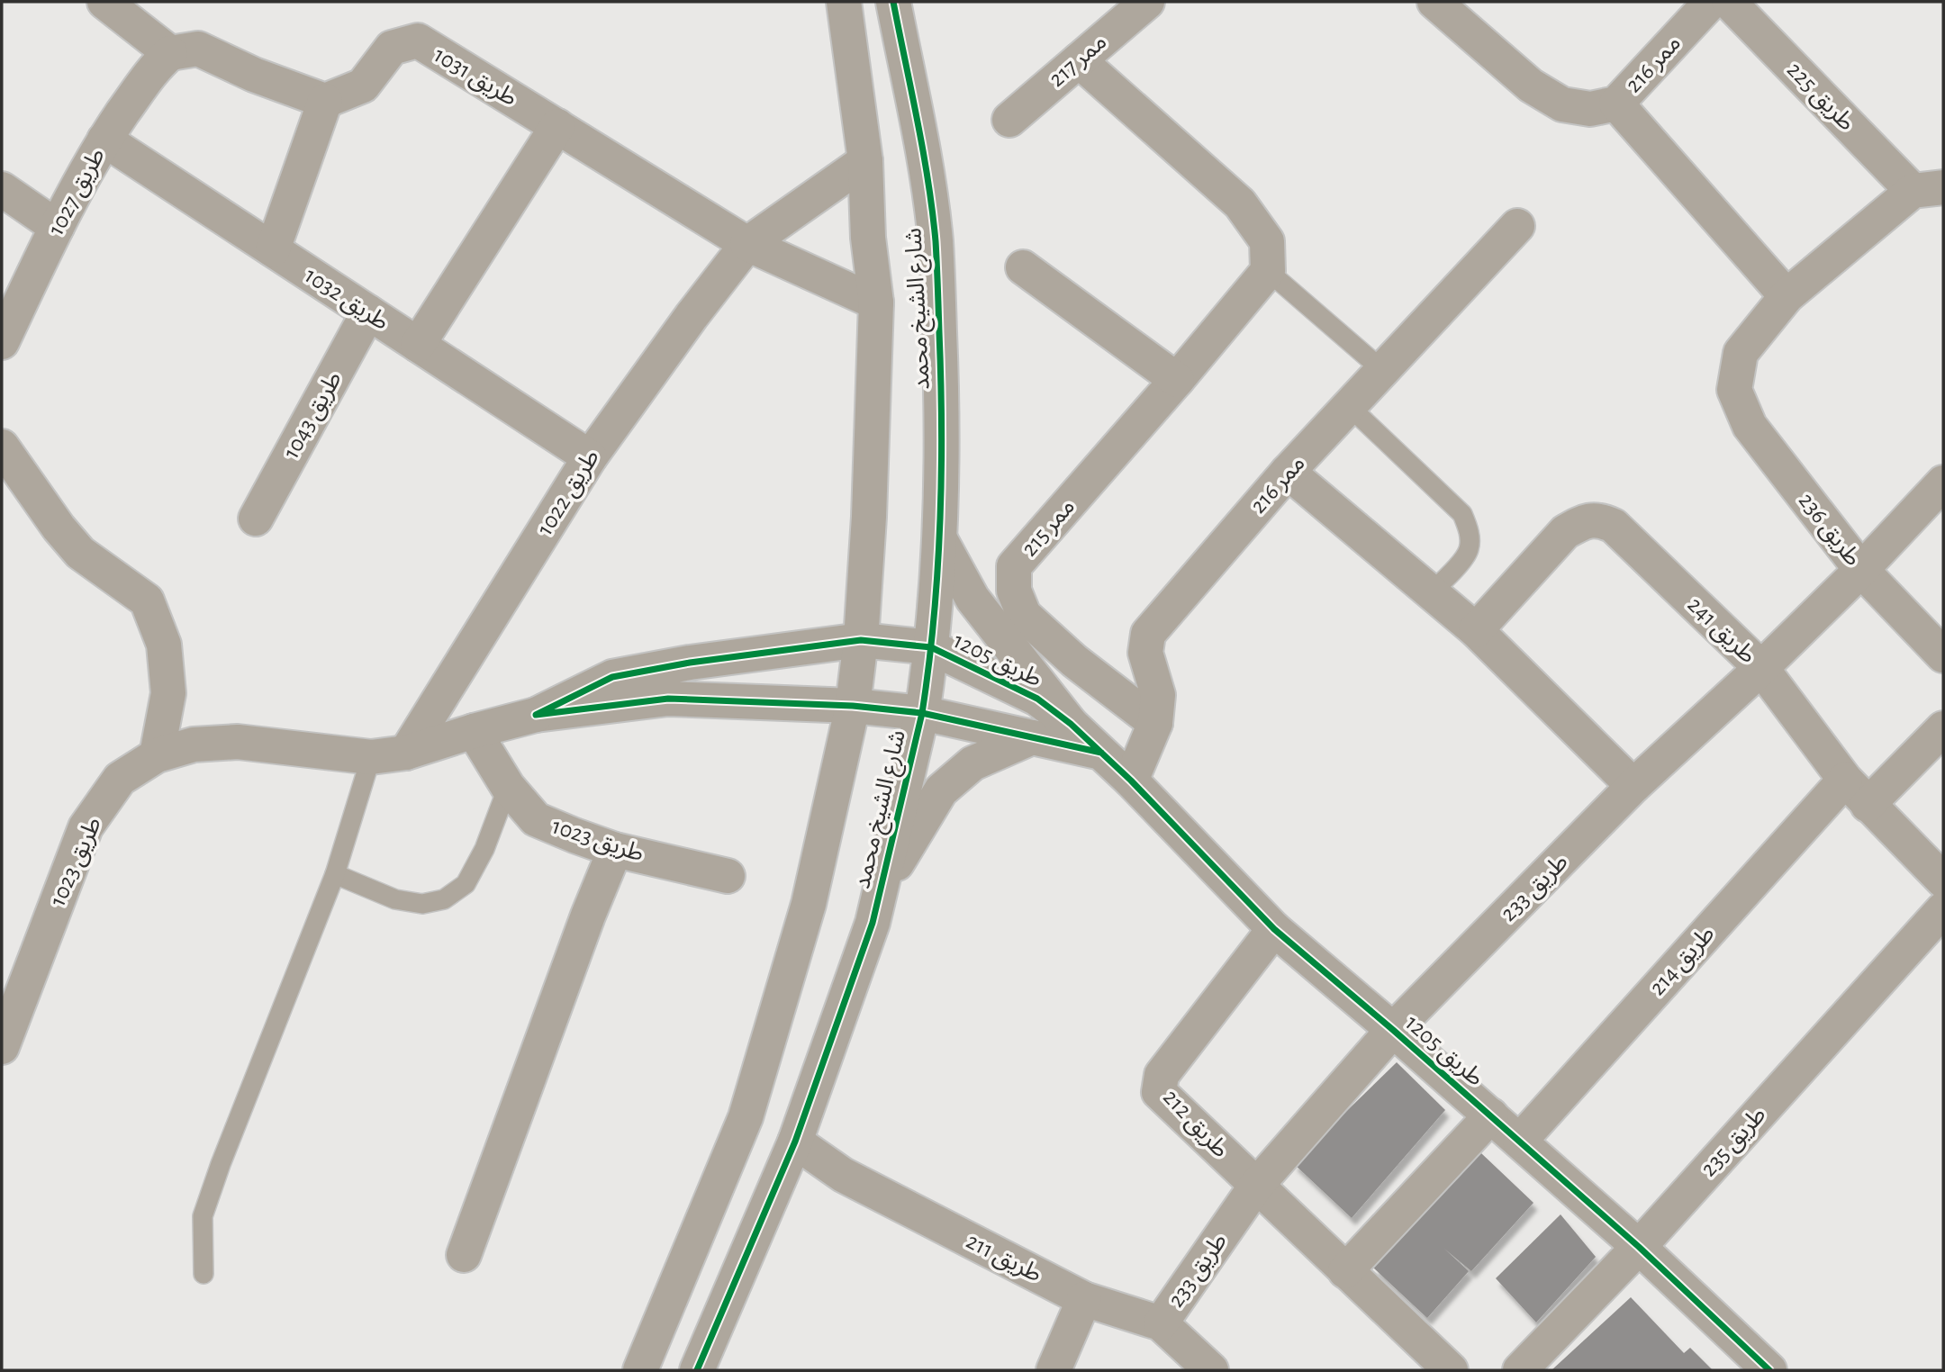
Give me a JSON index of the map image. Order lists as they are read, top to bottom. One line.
{"streets":{"street":["ممر 217","ممر 216","طريق 1031","طريق 225","طريق 1027","طريق 1032","شارع الشيخ محمد","طريق 1043","طريق 1022","ممر 215","طريق 236","طريق 241","طريق 1205","طريق 1023","طريق 233","طريق 214","طريق 212","طريق 235","طريق 211"]},"crossings":[["ممر 216","ممر 215"],["ممر 216","طريق 1205"],["طريق 1031","طريق 1022"],["طريق 225","طريق 236"],["طريق 1027","طريق 1032"],["طريق 1032","طريق 1043"],["طريق 1032","طريق 1022"],["شارع الشيخ محمد","طريق 1022"],["شارع الشيخ محمد","طريق 1205"],["شارع الشيخ محمد","طريق 211"],["طريق 1022","طريق 1023"],["طريق 236","طريق 233"],["طريق 241","طريق 233"],["طريق 241","طريق 214"],["طريق 1205","طريق 233"],["طريق 1205","طريق 214"],["طريق 1205","طريق 212"],["طريق 1205","طريق 235"],["طريق 233","طريق 212"],["طريق 233","طريق 211"]]}
